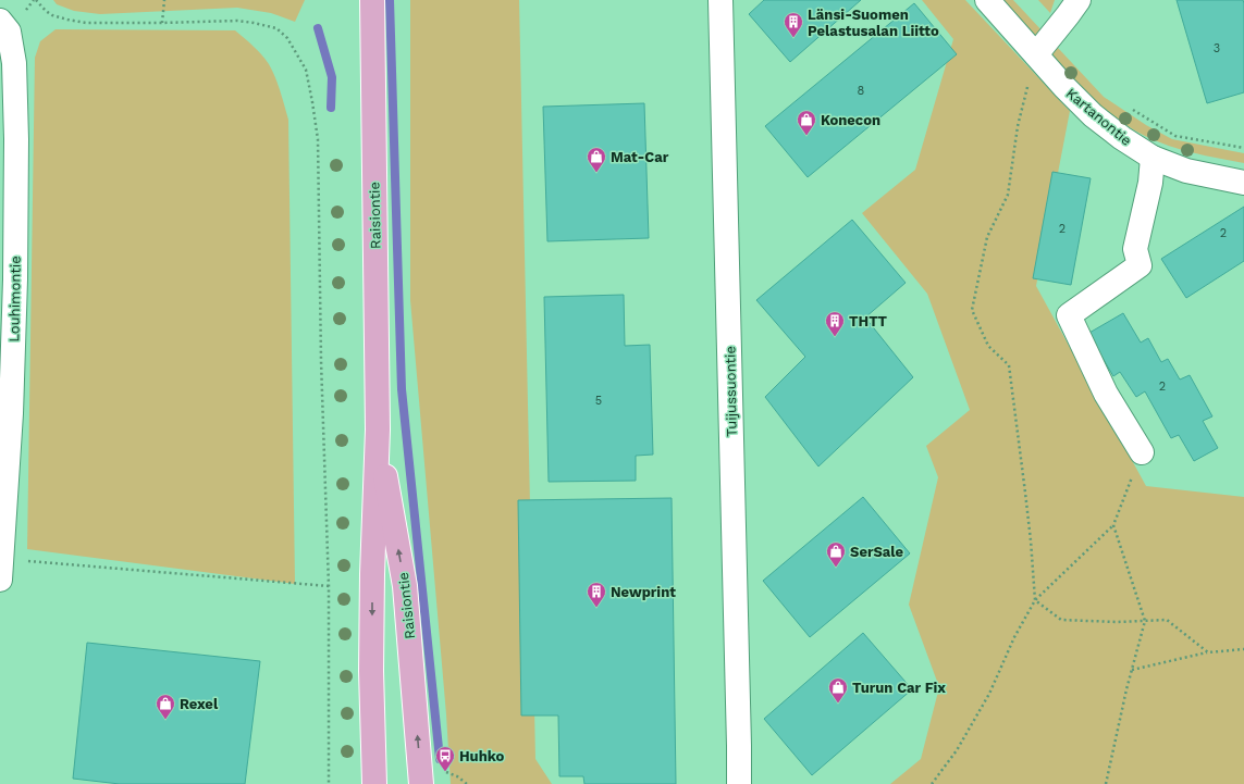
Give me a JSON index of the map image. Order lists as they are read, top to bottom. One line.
{"streets":{"main road":["Raisiontie"],"street":["Kartanontie","Louhimontie","Tuijussuontie"]},"places":{"building":["Länsi-Suomen Pelastusalan Liitto","THTT","Newprint"],"shop":["Konecon","Mat-Car","SerSale","Turun Car Fix","Rexel"],"bus stop":["Huhko"]},"house_numbers":["3","8","2","2","2","5"]}
